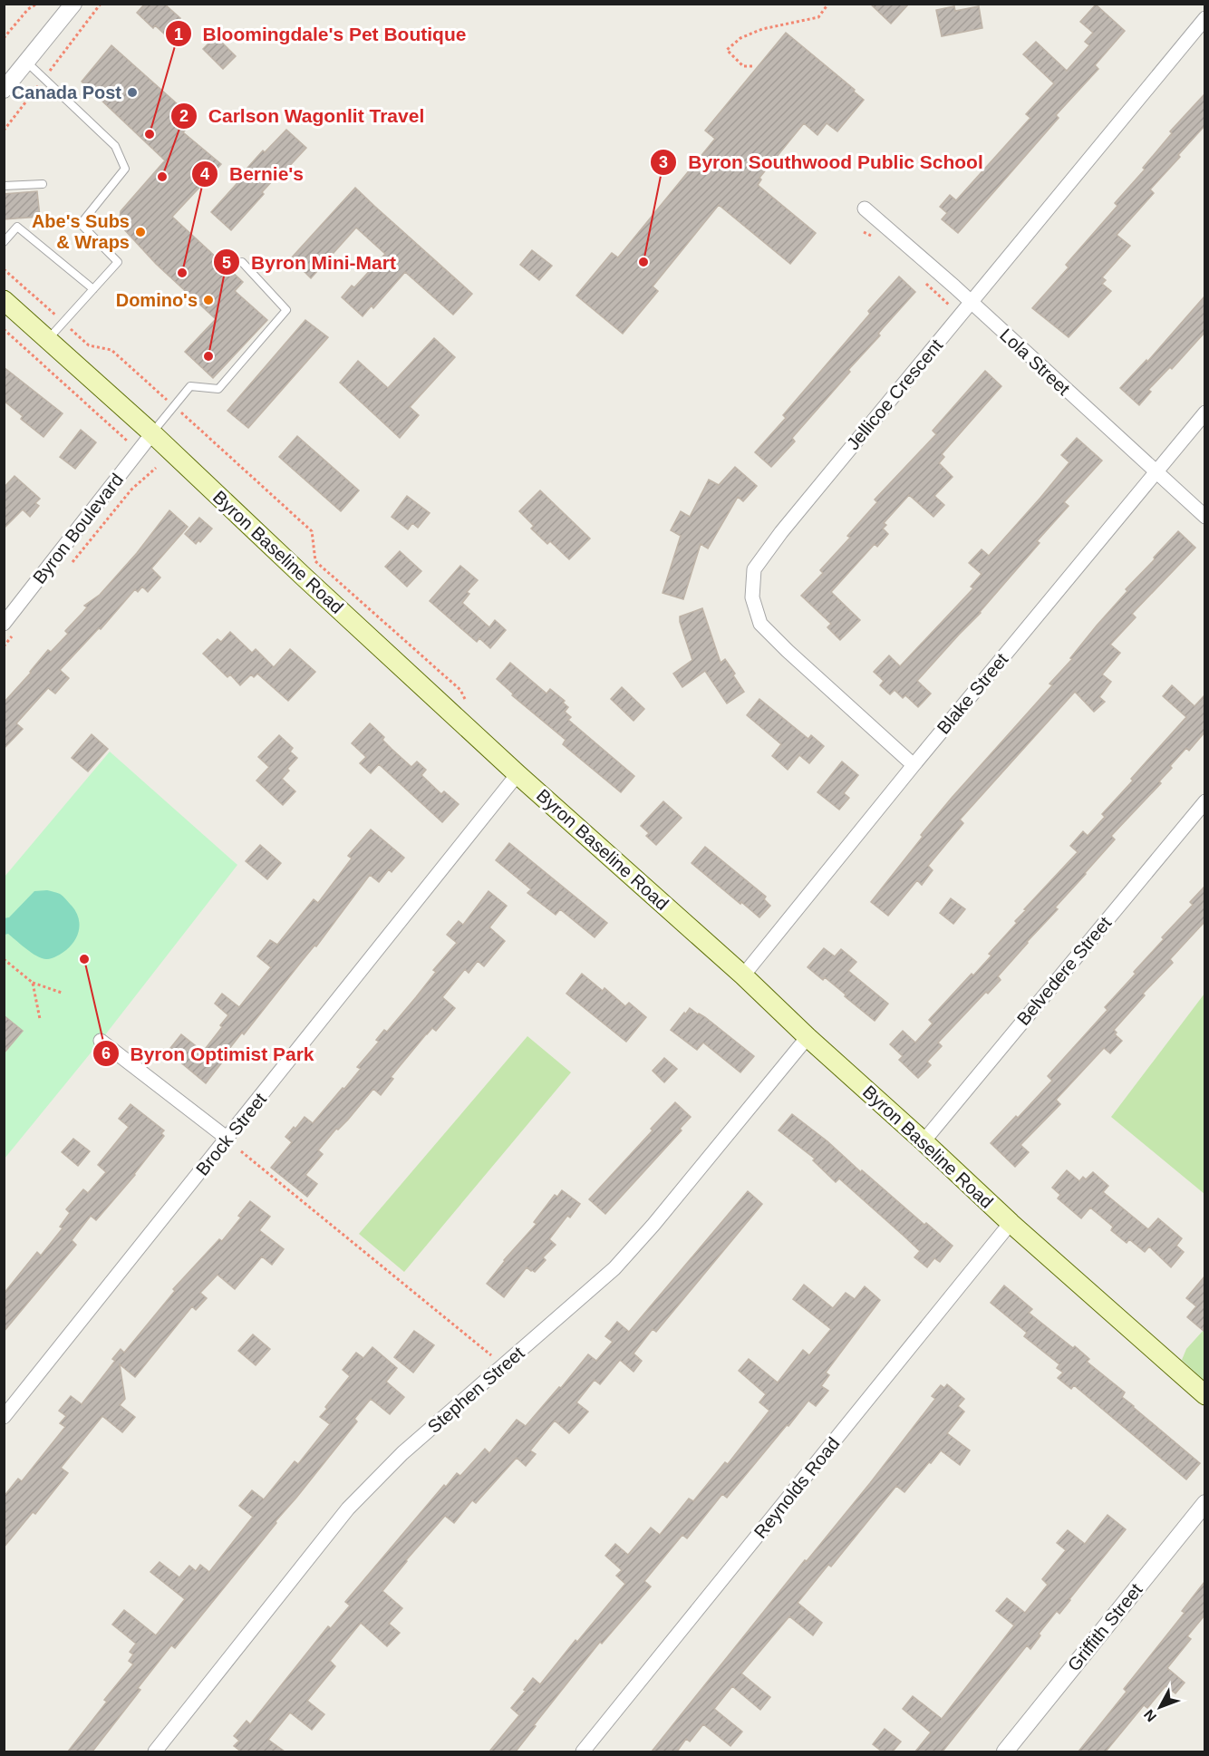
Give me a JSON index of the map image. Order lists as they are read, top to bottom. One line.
{"streets":{"main road":["Byron Baseline Road"],"street":["Lola Street","Jellicoe Crescent","Byron Boulevard","Blake Street","Belvedere Street","Brock Street","Stephen Street","Reynolds Road","Griffith Street"]},"crossings":[["Lola Street","Jellicoe Crescent"],["Lola Street","Blake Street"],["Jellicoe Crescent","Blake Street"],["Byron Boulevard","Byron Baseline Road"],["Byron Baseline Road","Blake Street"],["Byron Baseline Road","Belvedere Street"],["Byron Baseline Road","Brock Street"],["Byron Baseline Road","Stephen Street"],["Byron Baseline Road","Reynolds Road"]],"places":["Canada Post","Bloomingdale's Pet Boutique","Carlson Wagonlit Travel","Abe's Subs & Wraps","Byron Southwood Public School","Bernie's","Domino's","Byron Mini-Mart","Byron Optimist Park"],"north":"bottom left"}
